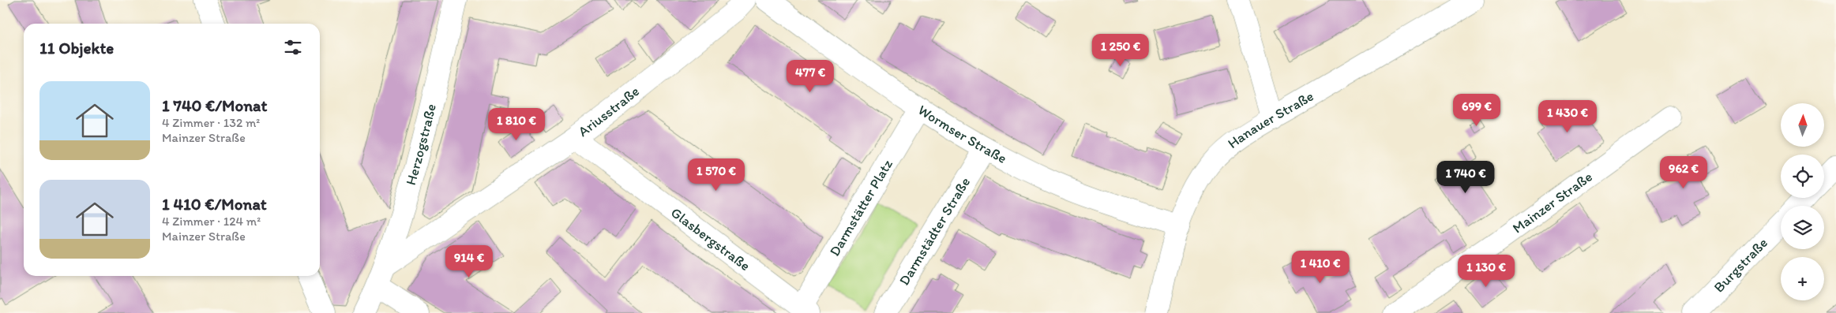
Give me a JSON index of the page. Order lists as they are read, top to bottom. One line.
{"streets":{"street":["Ariusstraße","Hanauer Straße","Wormser Straße","Herzogstraße","Mainzer Straße","Darmstätter Platz","Darmstädter Straße","Glasbergstraße","Burgstraße"]},"crossings":[["Ariusstraße","Herzogstraße"],["Ariusstraße","Glasbergstraße"],["Hanauer Straße","Wormser Straße"],["Wormser Straße","Darmstätter Platz"],["Wormser Straße","Darmstädter Straße"],["Darmstätter Platz","Glasbergstraße"]],"north":"top","page":{"heading":"11 Objekte","price":["1 250 €","477 €","699 €","1 430 €","1 810 €","962 €","1 570 €","1 740 €","914 €","1 410 €","1 130 €"],"list":[{"name":"1 740 €/Monat","note":"4 Zimmer · 132 m² · Mainzer Straße"},{"name":"1 410 €/Monat","note":"4 Zimmer · 124 m² · Mainzer Straße"}],"map_buttons":"+"}}
